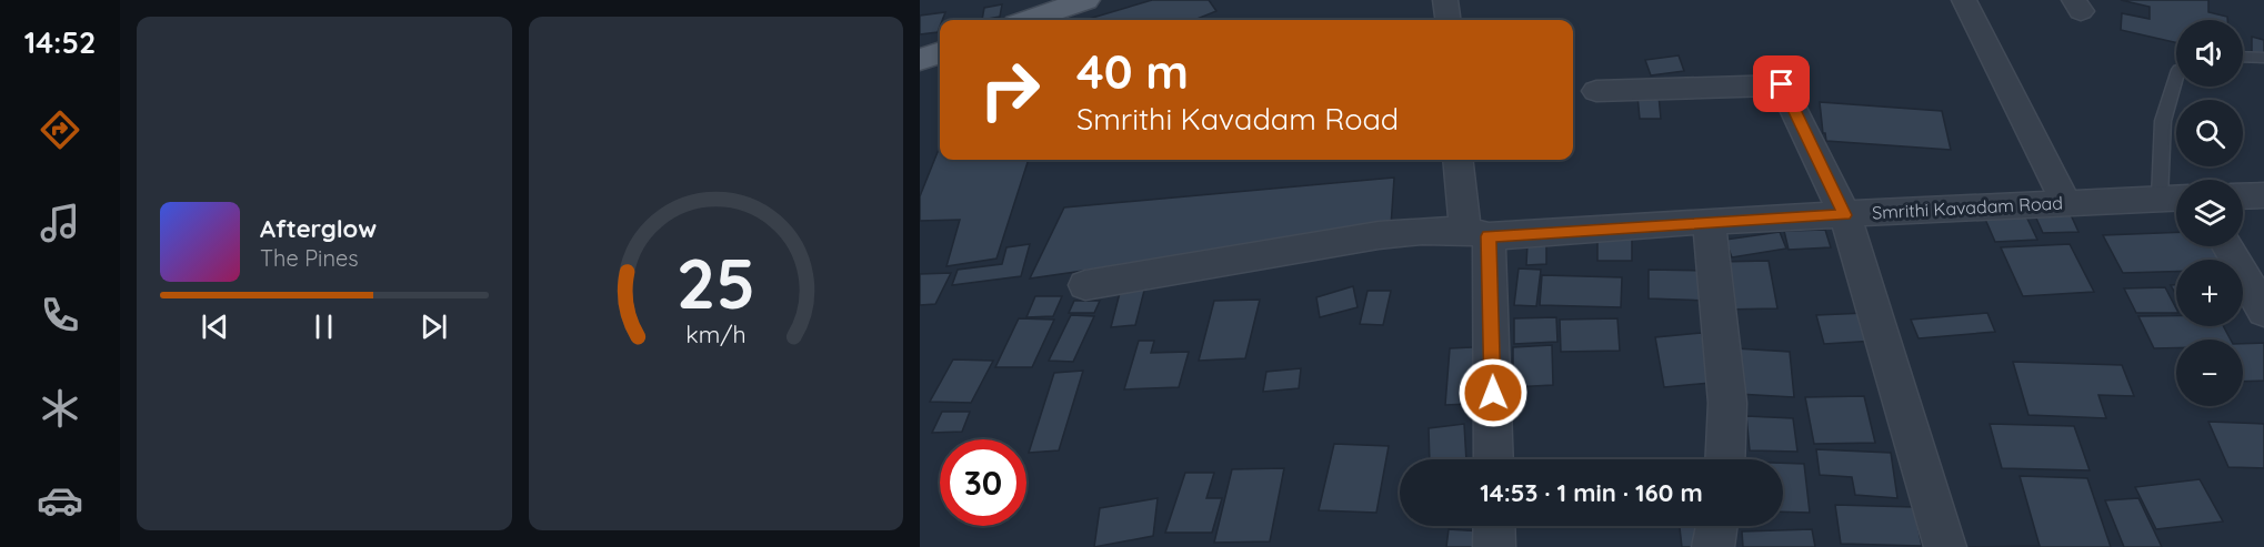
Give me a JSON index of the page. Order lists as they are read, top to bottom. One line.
{"streets":{"street":["Smrithi Kavadam Road"]},"page":{"tabs":"14:52","map_buttons":["+","−"],"turn":["40 m","Smrithi Kavadam Road"],"song":["Afterglow","The Pines"],"limit":"30","trip":"14:53 · 1 min · 160 m","gauge":["25","km/h"]}}
